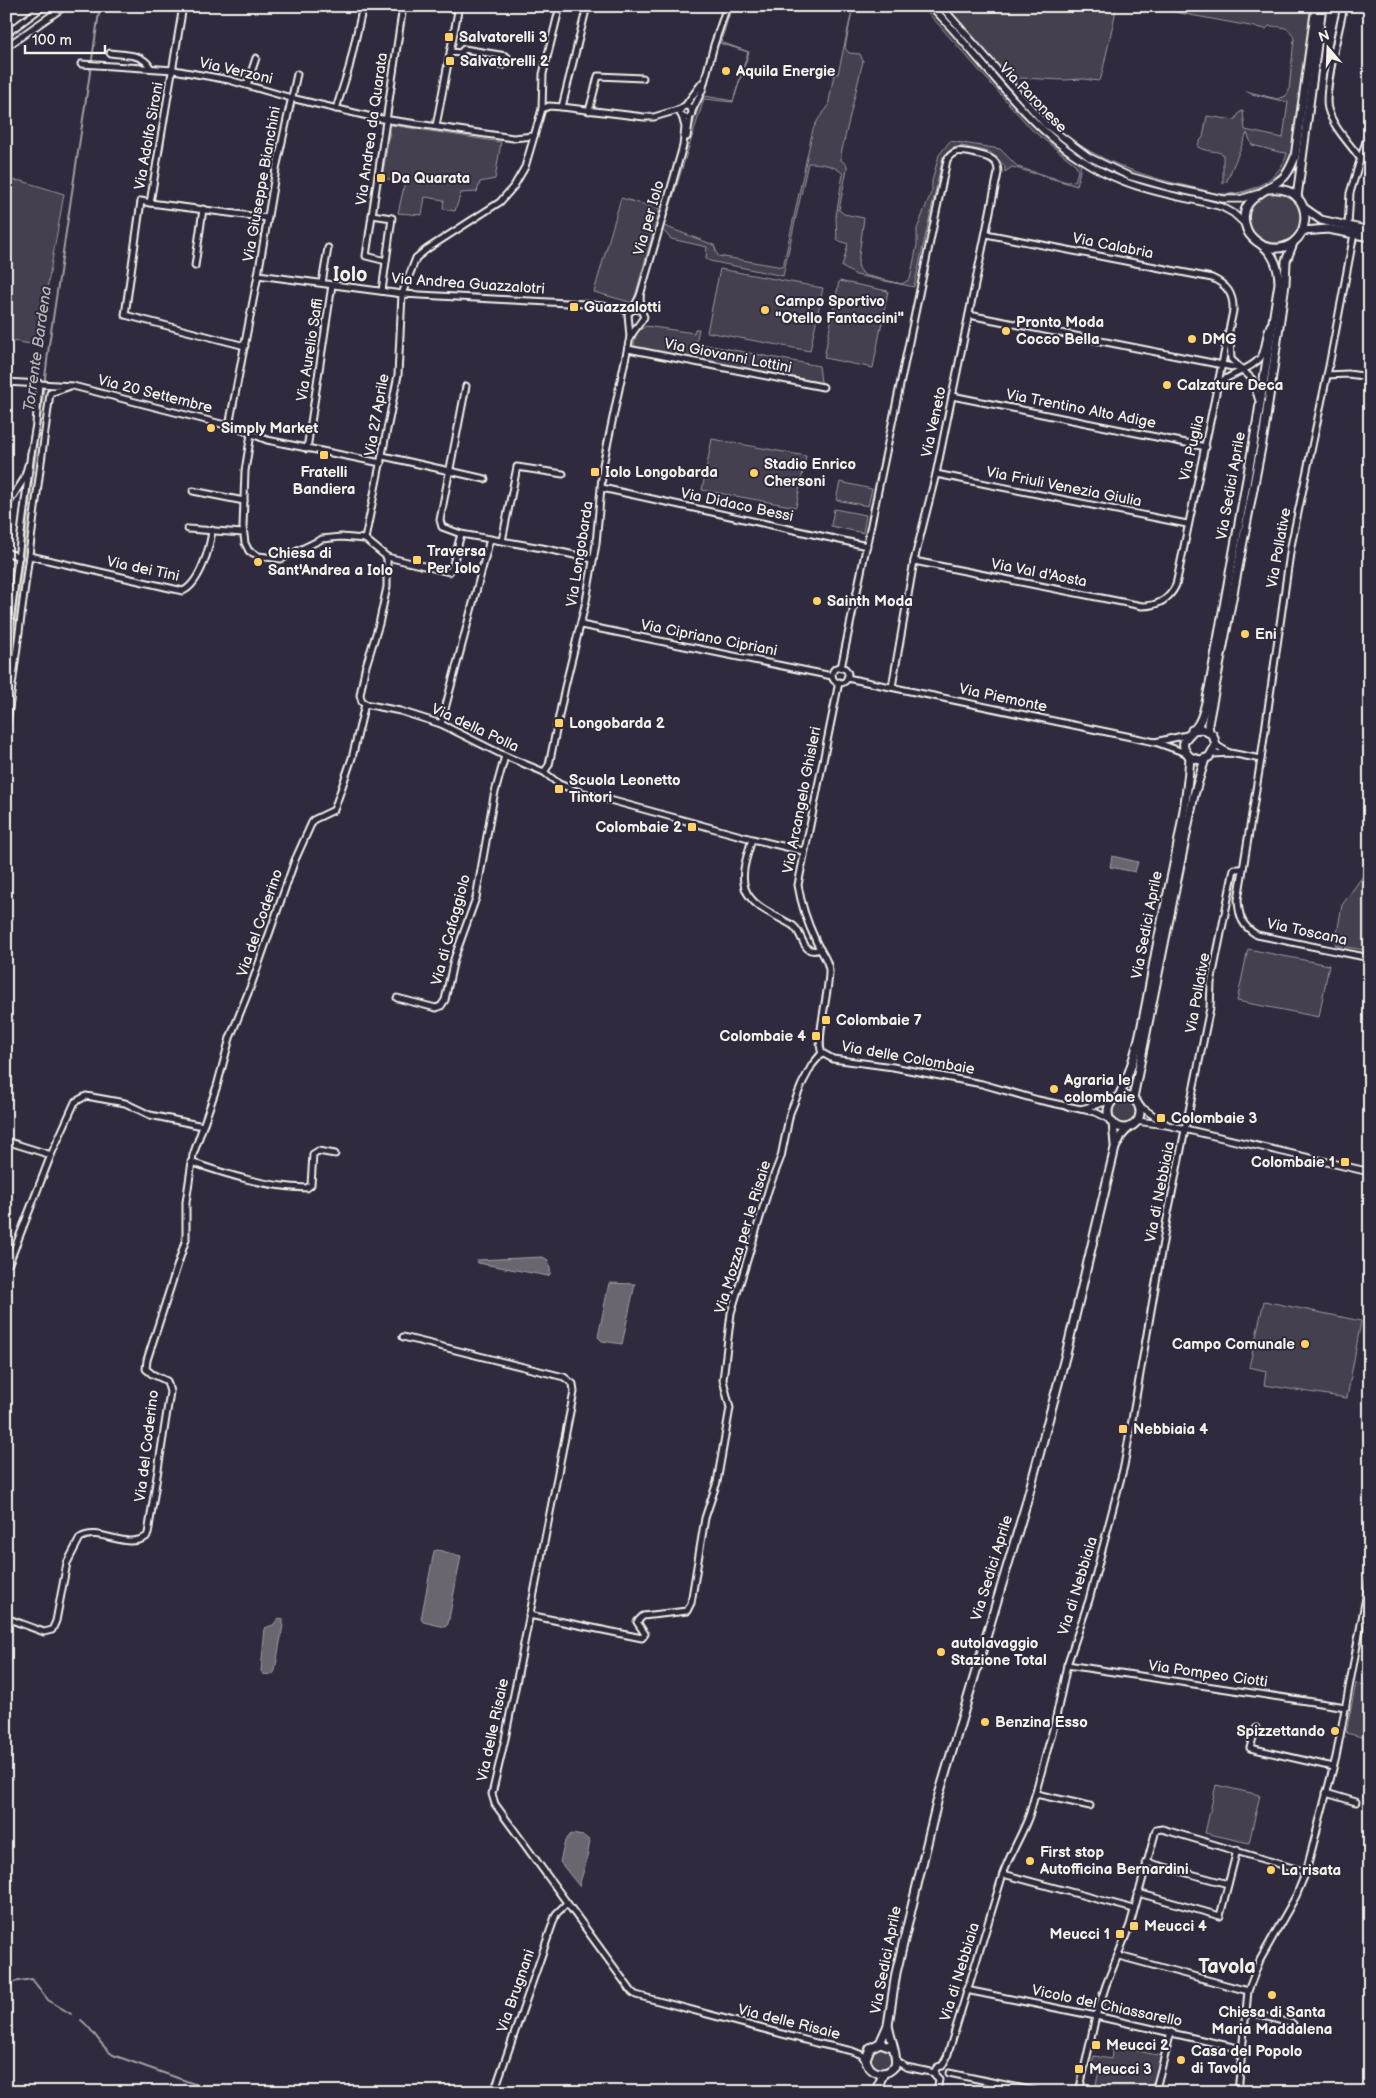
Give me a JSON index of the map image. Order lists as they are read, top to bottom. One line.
{"streets":{"main road":["Via Sedici Aprile"],"street":["Via Verzoni","Via Paronese","Via Andrea da Quarata","Via Adolfo Sironi","Via Giuseppe Bianchini","Via per Iolo","Via Calabria","Via Andrea Guazzalotri","Via Aurelio Saffi","Via Giovanni Lottini","Via 20 Settembre","Via Trentino Alto Adige","Via 27 Aprile","Via Veneto","Via Puglia","Via Friuli Venezia Giulia","Via Didaco Bessi","Via Pollative","Via Longobarda","Via dei Tini","Via Val d'Aosta","Via Cipriano Cipriani","Via Piemonte","Via della Polla","Via Arcangelo Ghisleri","Via del Coderino","Via di Cafaggiolo","Via Toscana","Via delle Colombaie","Via di Nebbiaia","Via Mozza per le Risaie","Via Pompeo Ciotti","Via delle Risaie","Via Brugnani","Vicolo del Chiassarello"]},"crossings":[["Via Verzoni","Via Andrea da Quarata"],["Via Verzoni","Via Adolfo Sironi"],["Via Verzoni","Via Giuseppe Bianchini"],["Via Verzoni","Via 27 Aprile"],["Via Paronese","Via Sedici Aprile"],["Via Adolfo Sironi","Via Giuseppe Bianchini"],["Via Giuseppe Bianchini","Via Andrea Guazzalotri"],["Via Giuseppe Bianchini","Via 20 Settembre"],["Via per Iolo","Via Andrea Guazzalotri"],["Via per Iolo","Via Longobarda"],["Via Calabria","Via Veneto"],["Via Calabria","Via Puglia"],["Via Andrea Guazzalotri","Via Aurelio Saffi"],["Via Andrea Guazzalotri","Via 27 Aprile"],["Via Andrea Guazzalotri","Via Longobarda"],["Via Aurelio Saffi","Via 20 Settembre"],["Via Giovanni Lottini","Via Longobarda"],["Via 20 Settembre","Via 27 Aprile"],["Via Trentino Alto Adige","Via Veneto"],["Via Trentino Alto Adige","Via Puglia"],["Via Veneto","Via Friuli Venezia Giulia"],["Via Veneto","Via Didaco Bessi"],["Via Veneto","Via Val d'Aosta"],["Via Veneto","Via Piemonte"],["Via Puglia","Via Friuli Venezia Giulia"],["Via Puglia","Via Val d'Aosta"],["Via Sedici Aprile","Via Piemonte"],["Via Sedici Aprile","Via delle Colombaie"],["Via Sedici Aprile","Via delle Risaie"],["Via Didaco Bessi","Via Longobarda"],["Via Pollative","Via Toscana"],["Via Pollative","Via di Nebbiaia"],["Via Longobarda","Via Cipriano Cipriani"],["Via Longobarda","Via della Polla"],["Via Cipriano Cipriani","Via Piemonte"],["Via Cipriano Cipriani","Via Arcangelo Ghisleri"],["Via Piemonte","Via Arcangelo Ghisleri"],["Via della Polla","Via del Coderino"],["Via della Polla","Via di Cafaggiolo"],["Via Arcangelo Ghisleri","Via delle Colombaie"],["Via delle Colombaie","Via Mozza per le Risaie"],["Via di Nebbiaia","Via Pompeo Ciotti"],["Via di Nebbiaia","Vicolo del Chiassarello"],["Via Mozza per le Risaie","Via delle Risaie"],["Via delle Risaie","Via Brugnani"]],"districts":["Iolo","Tavola"],"water":["Torrente Bardena"],"places":{"transit":["Salvatorelli 3","Salvatorelli 2","Da Quarata","Guazzalotti","Fratelli Bandiera","Iolo Longobarda","Traversa Per Iolo","Longobarda 2","Scuola Leonetto Tintori","Colombaie 2","Colombaie 7","Colombaie 4","Colombaie 3","Colombaie 1","Nebbiaia 4","Meucci 4","Meucci 1","Meucci 2","Meucci 3"],"other":["Aquila Energie","Campo Sportivo \"Otello Fantaccini\"","Pronto Moda Cocco Bella","DMG","Calzature Deca","Simply Market","Stadio Enrico Chersoni","Chiesa di Sant'Andrea a Iolo","Sainth Moda","Eni","Agraria le colombaie","Campo Comunale","autolavaggio Stazione Total","Benzina Esso","Spizzettando","First stop Autofficina Bernardini","La risata","Chiesa di Santa Maria Maddalena","Casa del Popolo di Tavola"]},"scale_bar":"100 m","north":"top"}
